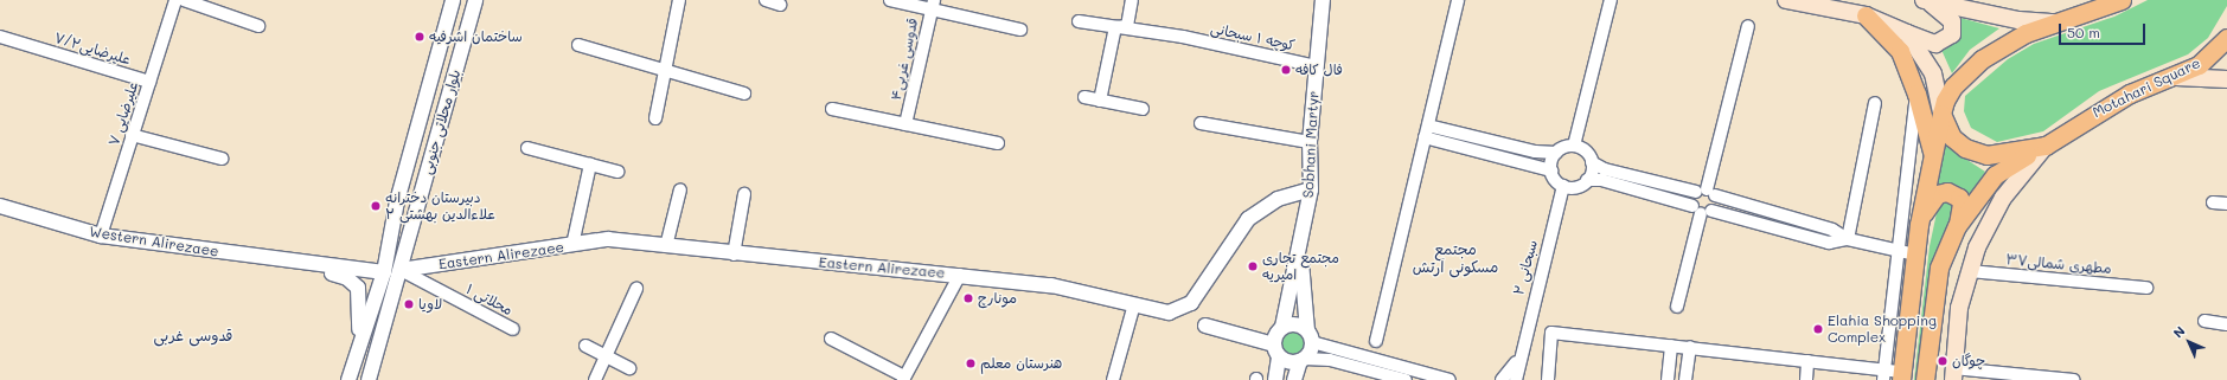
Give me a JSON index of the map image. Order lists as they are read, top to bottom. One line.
{"streets":{"main road":["Motahari Square"],"street":["کوچه ۱ سبحانی","علیرضایی۷/۲","قدوسی غربی۴","۷ علیرضایی","بلوار محلاتی جنوبی","Sobhani Martyr","Western Alirezaee","Eastern Alirezaee","مطهرى شمالى۳۷","سبحانی ۲","۱ محلاتی"]},"crossings":[["کوچه ۱ سبحانی","Sobhani Martyr"],["علیرضایی۷/۲","۷ علیرضایی"],["۷ علیرضایی","Western Alirezaee"],["بلوار محلاتی جنوبی","Western Alirezaee"],["بلوار محلاتی جنوبی","Eastern Alirezaee"],["بلوار محلاتی جنوبی","۱ محلاتی"],["Sobhani Martyr","Eastern Alirezaee"],["Eastern Alirezaee","۱ محلاتی"]],"districts":["مجتمع مسکونی ارتش","قدوسی غربی"],"places":["ساختمان اشرفیه","فال کافه","دبیرستان دخترانه علاءالدین بهشتی ۲","مجتمع تجاری امیریه","مونارچ","لاویا","Elahia Shopping Complex","چوگان","هنرستان معلم"],"scale_bar":"50 m","north":"top left"}
